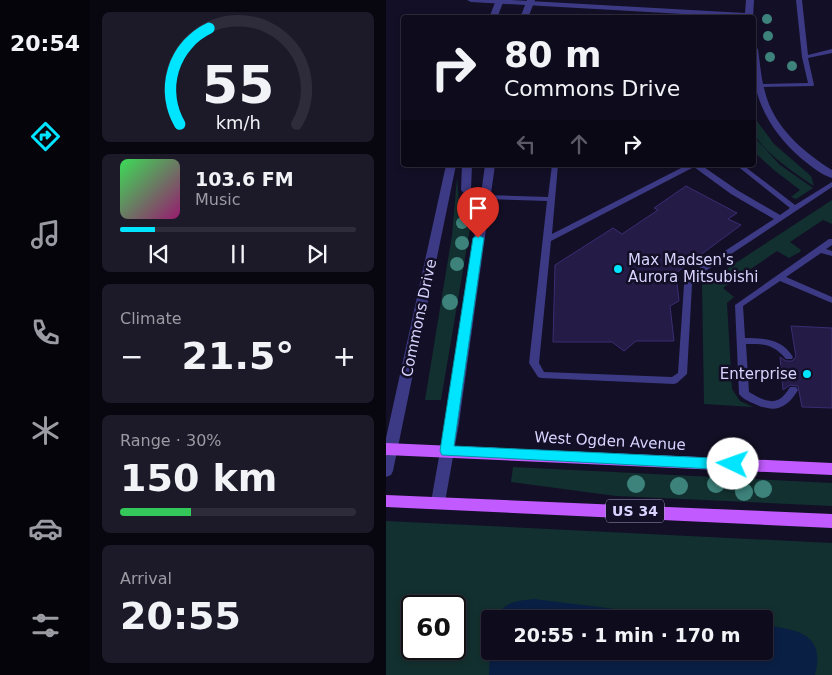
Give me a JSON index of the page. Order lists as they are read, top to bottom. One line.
{"streets":{"main road":["West Ogden Avenue","US 34"],"street":["Commons Drive"]},"crossings":[["Commons Drive","West Ogden Avenue"]],"places":["Max Madsen's Aurora Mitsubishi","Enterprise"],"page":{"tabs":"20:54","turn":["80 m","Commons Drive"],"song":["103.6 FM","Music"],"tile":["Climate",["Range · 30%","150 km"],["Arrival","20:55"]],"heat":["−","21.5°","+"],"limit":"60","trip":"20:55 · 1 min · 170 m","gauge":["55","km/h"]}}
